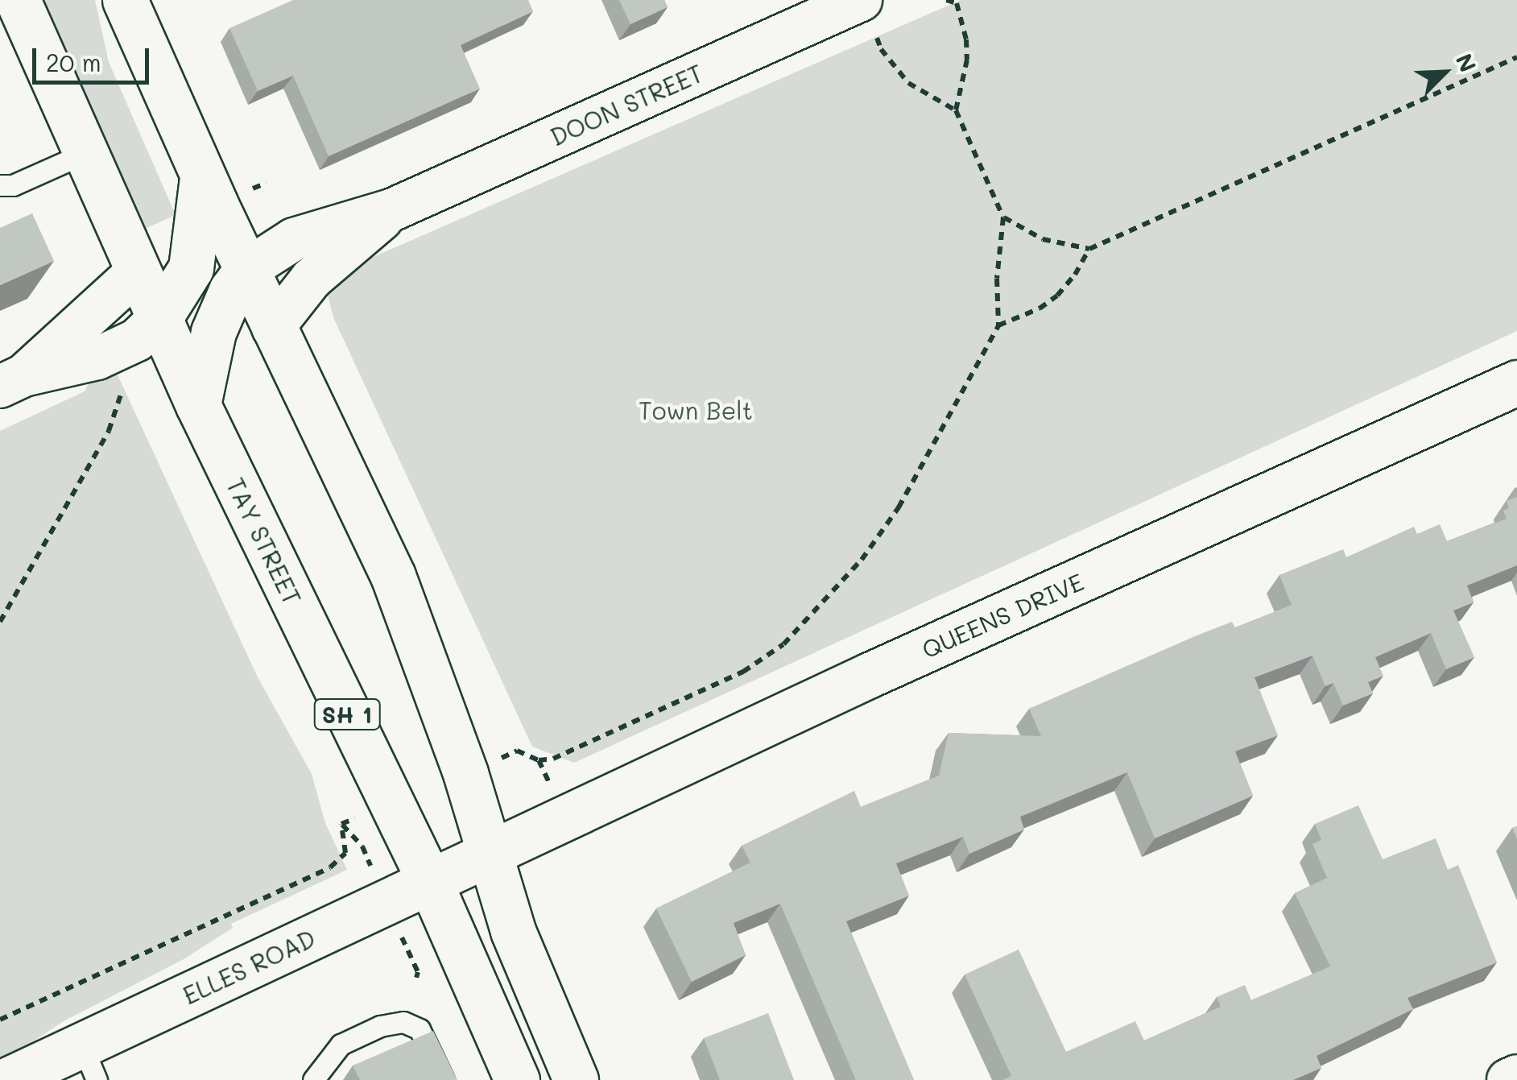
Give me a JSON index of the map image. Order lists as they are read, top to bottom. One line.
{"streets":{"main road":["TAY STREET","QUEENS DRIVE","SH 1","ELLES ROAD"],"street":["DOON STREET"]},"crossings":[["TAY STREET","ELLES ROAD"],["QUEENS DRIVE","ELLES ROAD"]],"parks":["Town Belt"],"scale_bar":"20 m","north":"top right"}
